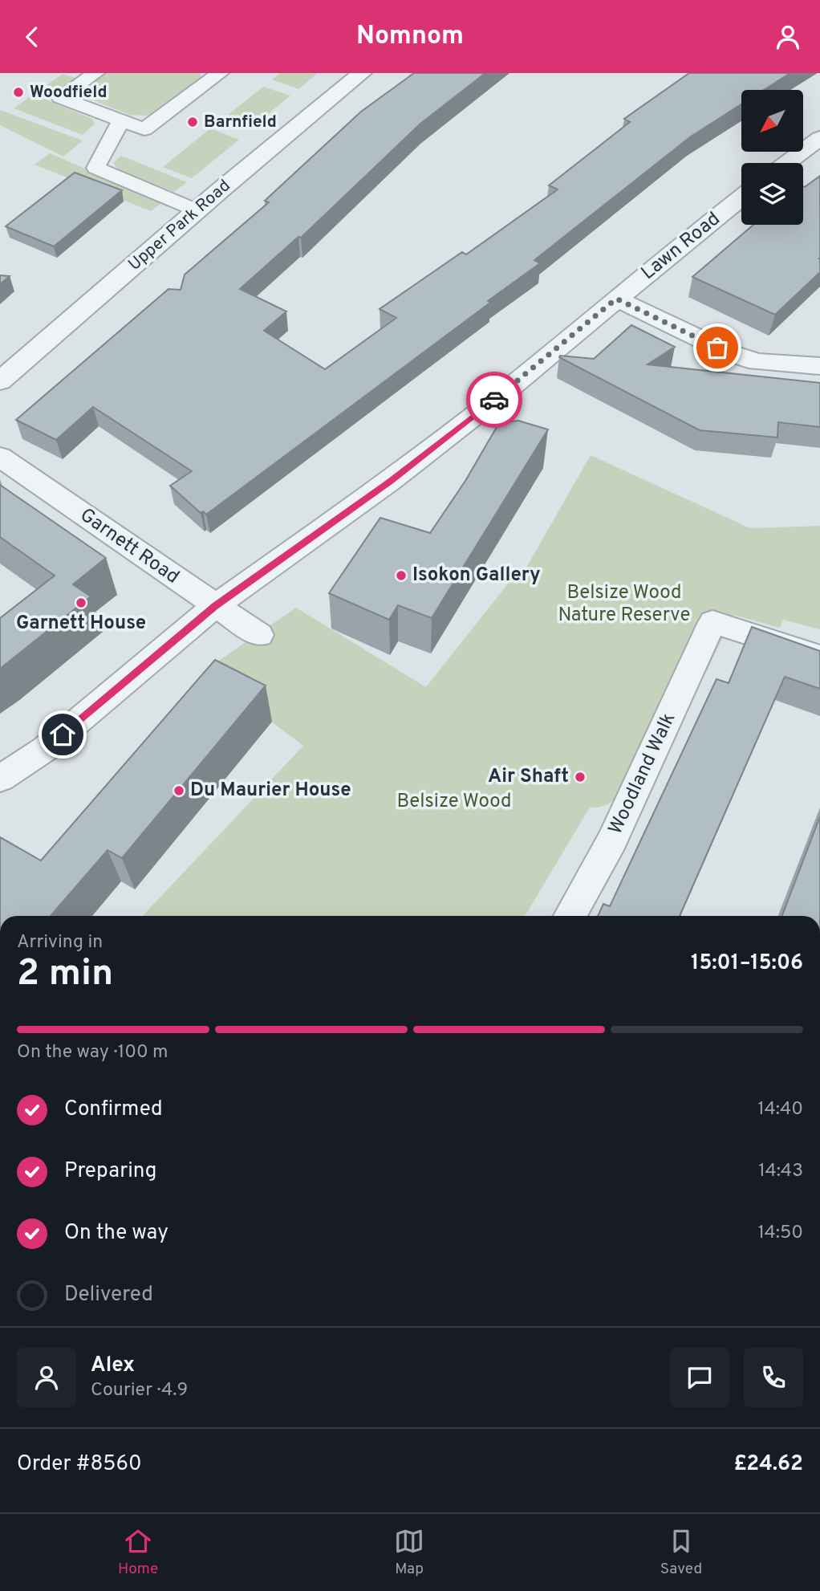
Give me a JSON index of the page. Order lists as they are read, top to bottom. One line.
{"streets":{"street":["Upper Park Road","Lawn Road","Garnett Road","Woodland Walk"]},"crossings":[["Lawn Road","Garnett Road"]],"parks":["Belsize Wood Nature Reserve","Belsize Wood"],"places":["Woodfield","Barnfield","Isokon Gallery","Garnett House","Air Shaft","Du Maurier House"],"north":"bottom left","page":{"header":"Nomnom","heading":["2 min","Arriving in","15:01–15:06"],"panel":["Alex","Courier · 4.9","Order #8560","£24.62"],"bar":"On the way · 100 m","list":[["Confirmed","14:40"],["Preparing","14:43"],["On the way","14:50"],"Delivered"],"tabs":["Home","Map","Saved"]}}
